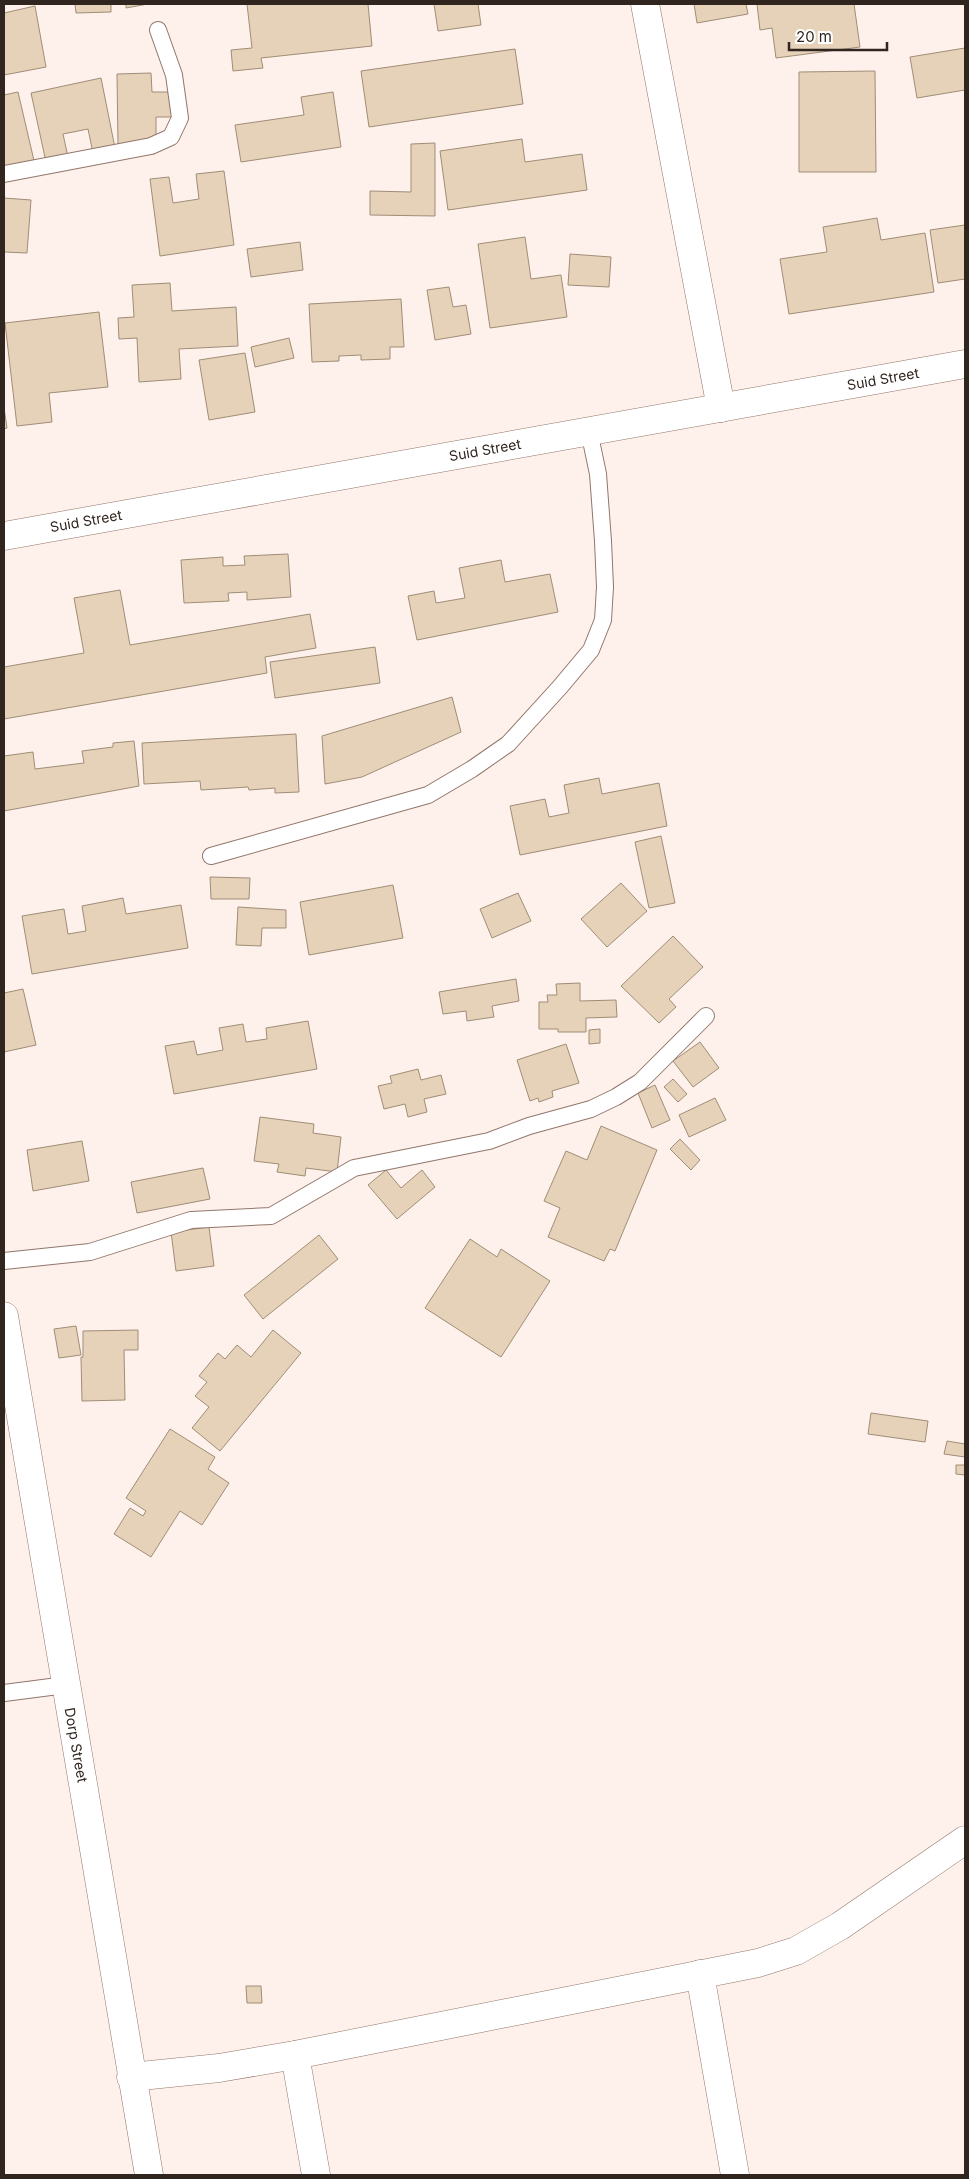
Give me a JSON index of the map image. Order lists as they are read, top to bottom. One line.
{"streets":{"street":["Suid Street","Dorp Street"]},"scale_bar":"20 m"}
